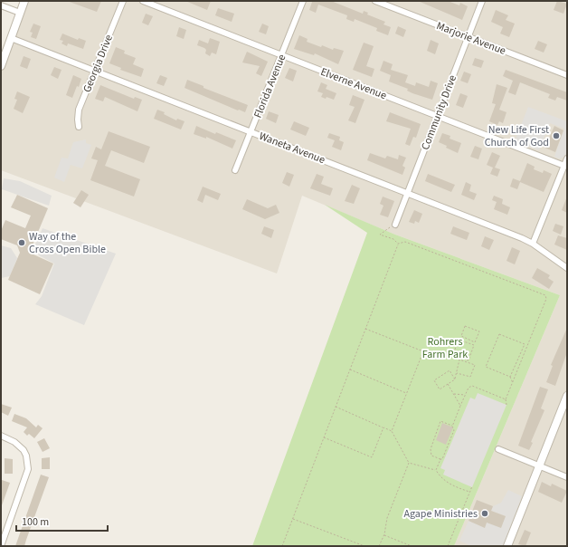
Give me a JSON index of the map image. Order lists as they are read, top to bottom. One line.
{"streets":{"street":["Marjorie Avenue","Georgia Drive","Elverne Avenue","Florida Avenue","Community Drive","Waneta Avenue"]},"crossings":[["Marjorie Avenue","Community Drive"],["Georgia Drive","Waneta Avenue"],["Elverne Avenue","Florida Avenue"],["Elverne Avenue","Community Drive"],["Florida Avenue","Waneta Avenue"],["Community Drive","Waneta Avenue"]],"parks":["Rohrers Farm Park"],"places":["New Life First Church of God","Way of the Cross Open Bible","Agape Ministries"],"scale_bar":"100 m"}
